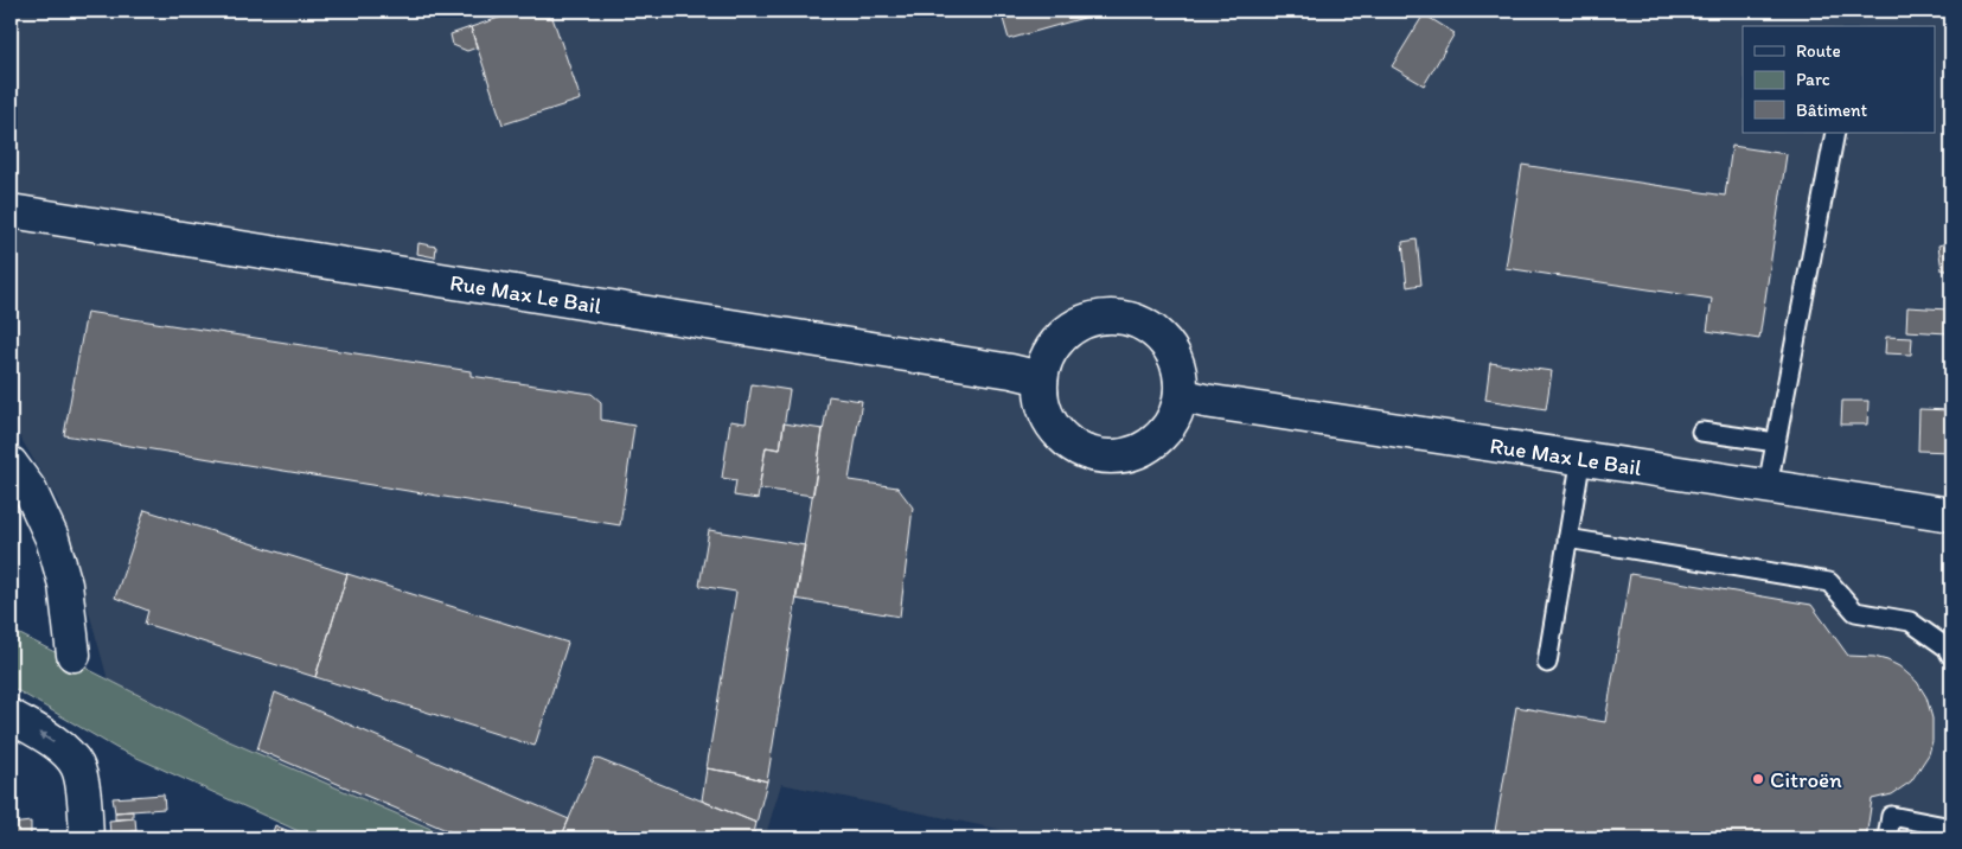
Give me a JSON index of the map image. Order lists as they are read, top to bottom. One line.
{"streets":{"street":["Rue Max Le Bail"]},"places":["Citroën"],"legend":["Route","Parc","Bâtiment"]}
